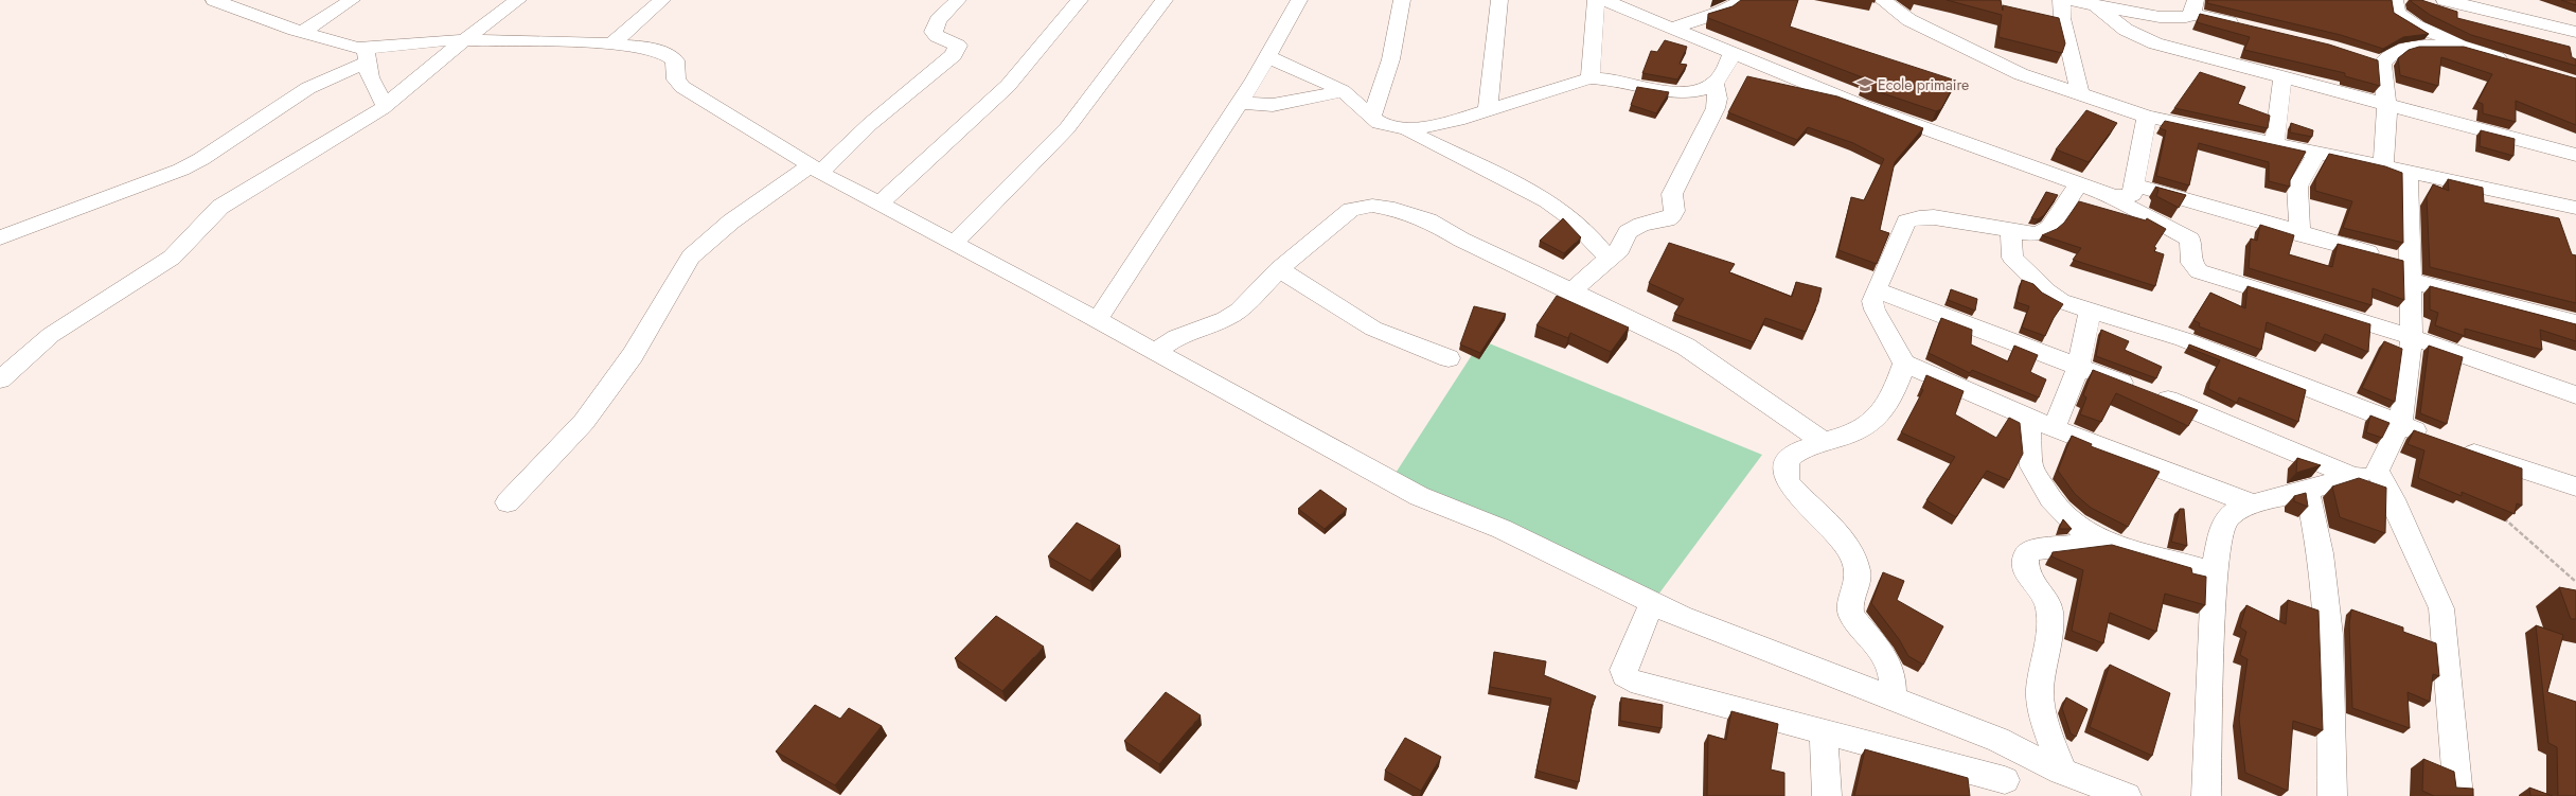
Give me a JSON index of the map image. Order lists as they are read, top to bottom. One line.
{"places":{"school or university":["Ecole primaire"]}}
